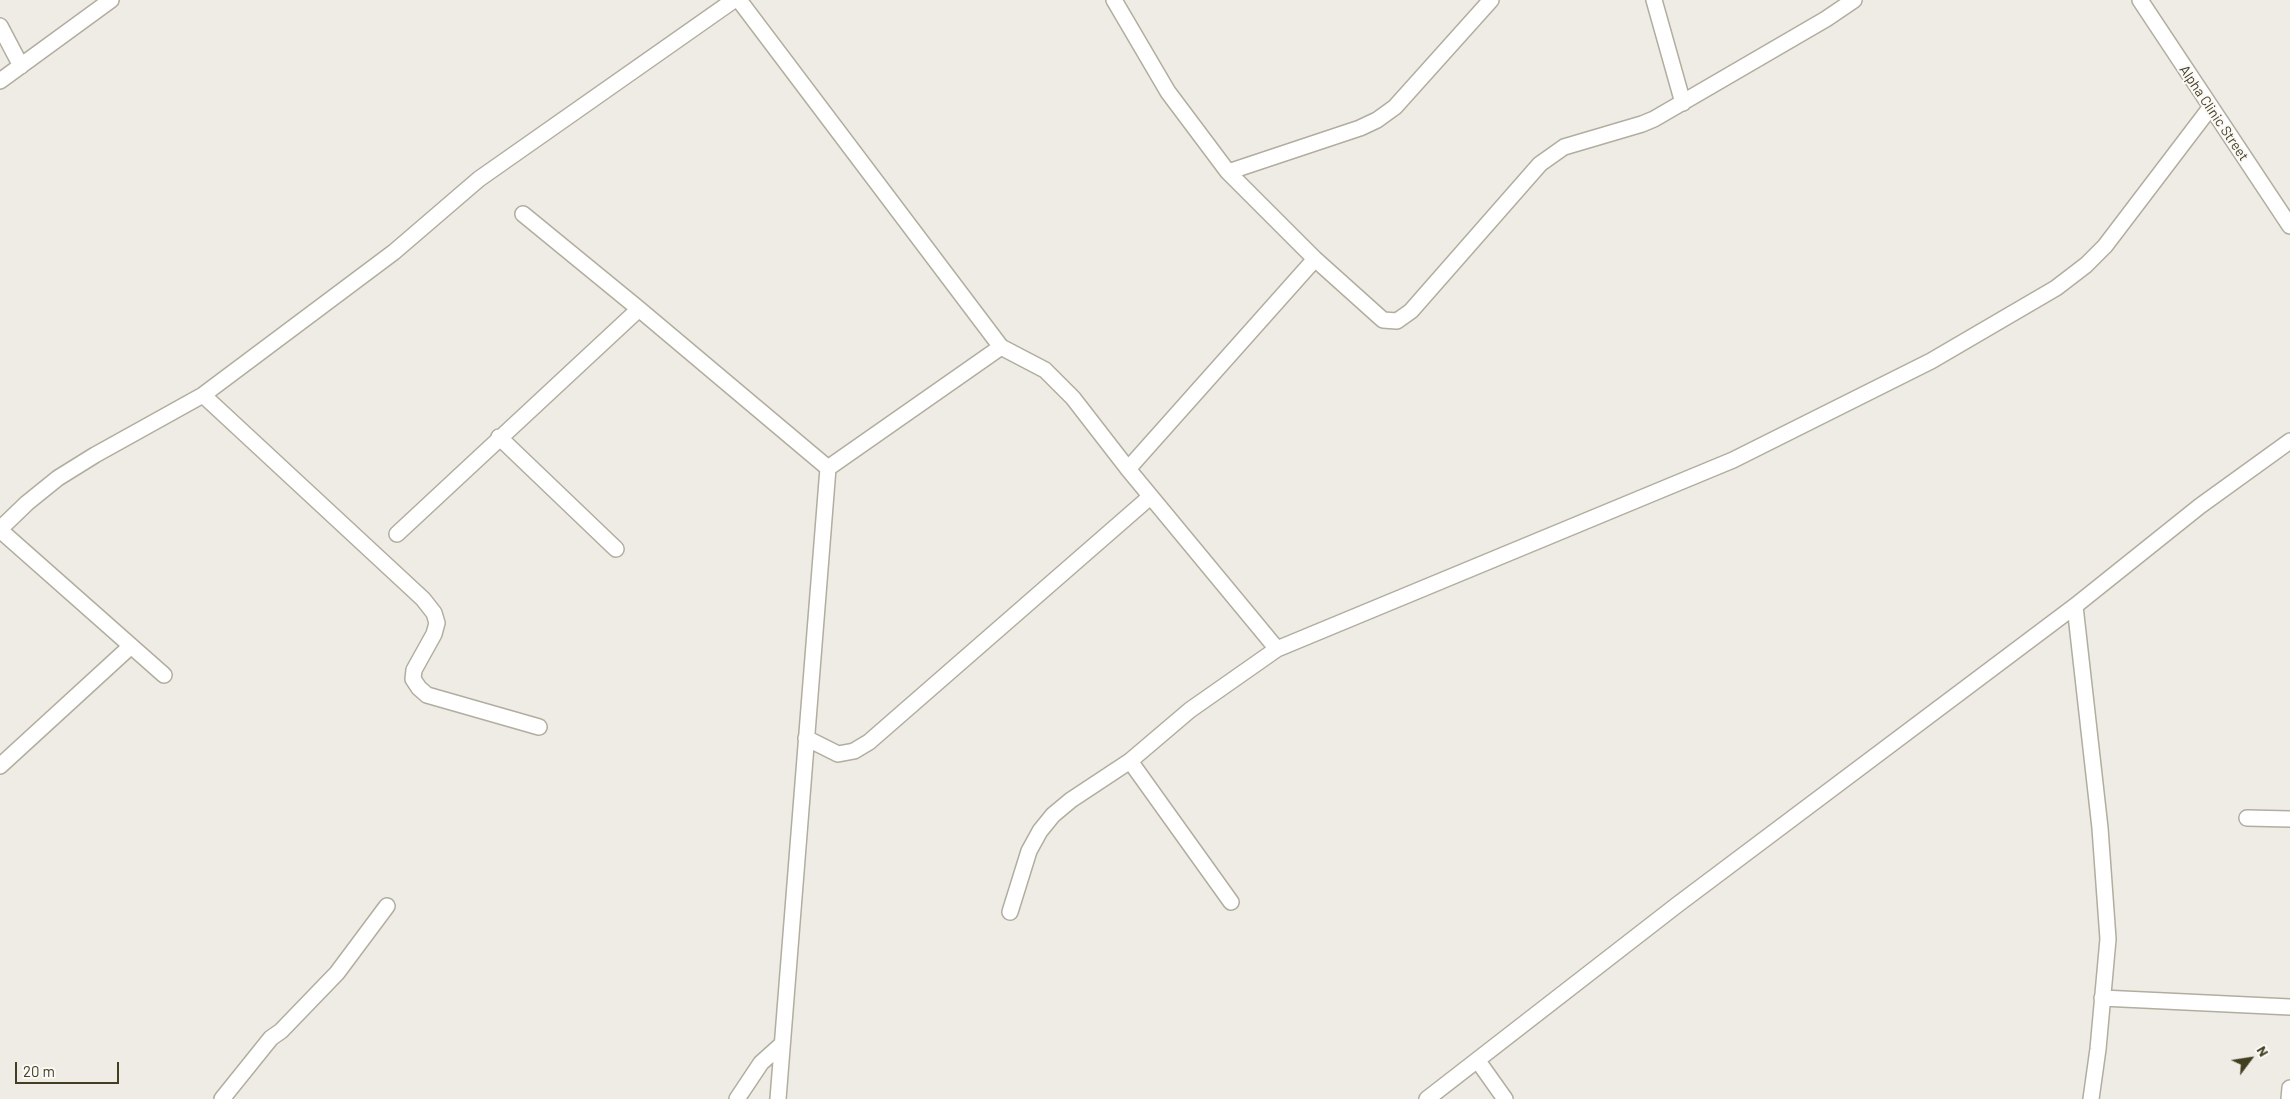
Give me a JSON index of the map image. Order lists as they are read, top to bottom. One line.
{"streets":{"street":["Alpha Clinic Street"]},"scale_bar":"20 m","north":"top right"}
